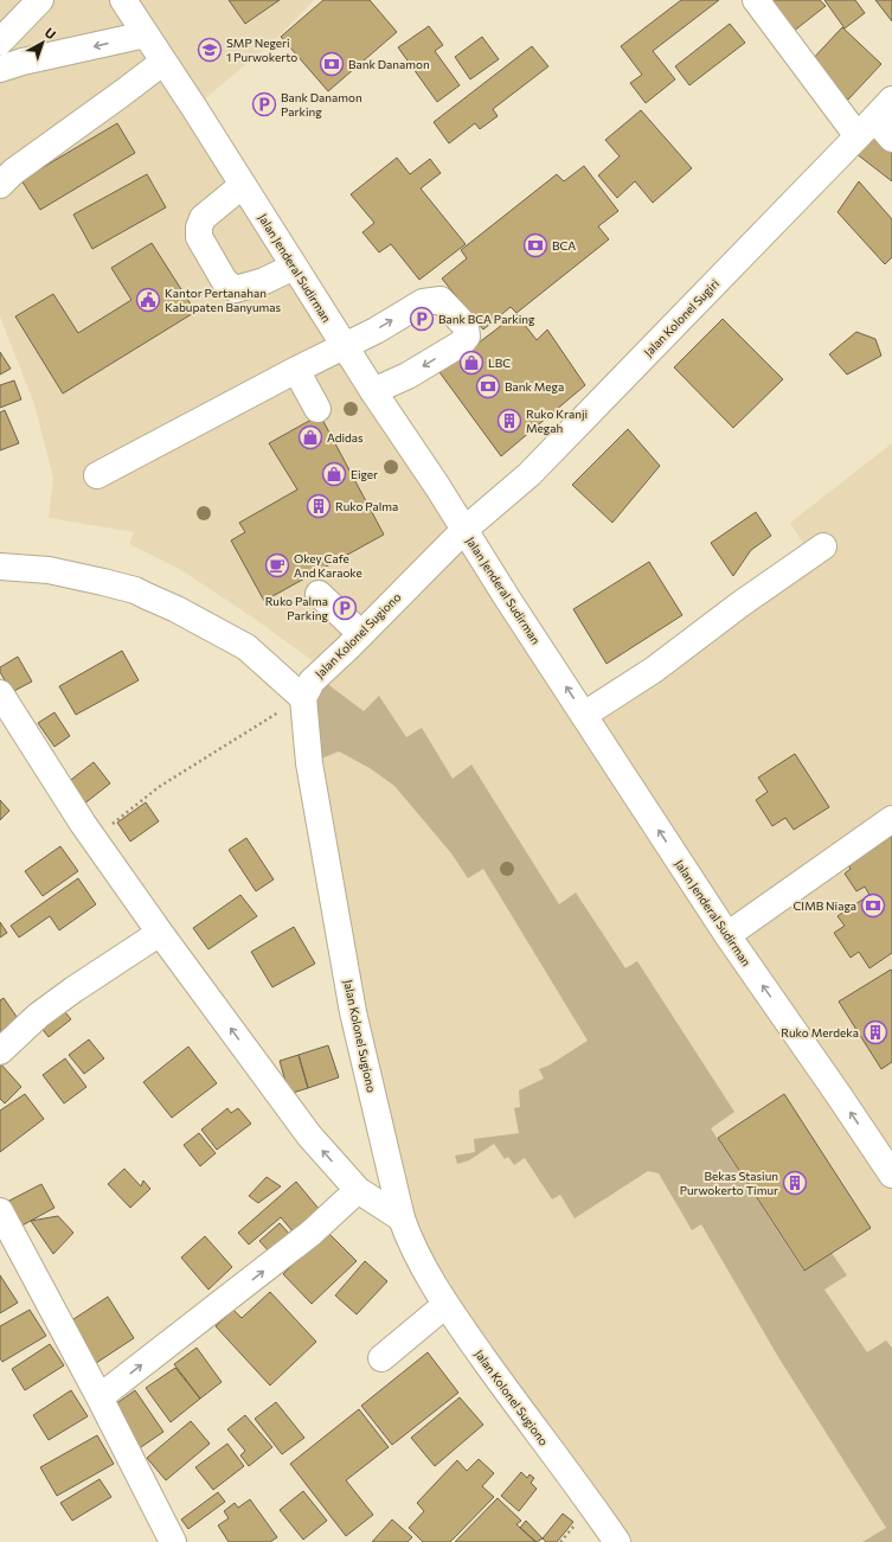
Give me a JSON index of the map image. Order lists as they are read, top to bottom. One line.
{"streets":{"street":["Jalan Jenderal Sudirman","Jalan Kolonel Sugiri","Jalan Kolonel Sugiono"]},"crossings":[["Jalan Jenderal Sudirman","Jalan Kolonel Sugiri"],["Jalan Jenderal Sudirman","Jalan Kolonel Sugiono"],["Jalan Kolonel Sugiri","Jalan Kolonel Sugiono"]],"one_way":["Jalan Jenderal Sudirman"],"places":{"school or university":["SMP Negeri 1 Purwokerto"],"bank":["Bank Danamon","BCA","Bank Mega","CIMB Niaga"],"parking":["Bank Danamon Parking","Bank BCA Parking","Ruko Palma Parking"],"public building":["Kantor Pertanahan Kabupaten Banyumas"],"shop":["LBC","Adidas","Eiger"],"building":["Ruko Kranji Megah","Ruko Palma","Ruko Merdeka","Bekas Stasiun Purwokerto Timur"],"cafe":["Okey Cafe And Karaoke"]},"north":"top right"}
